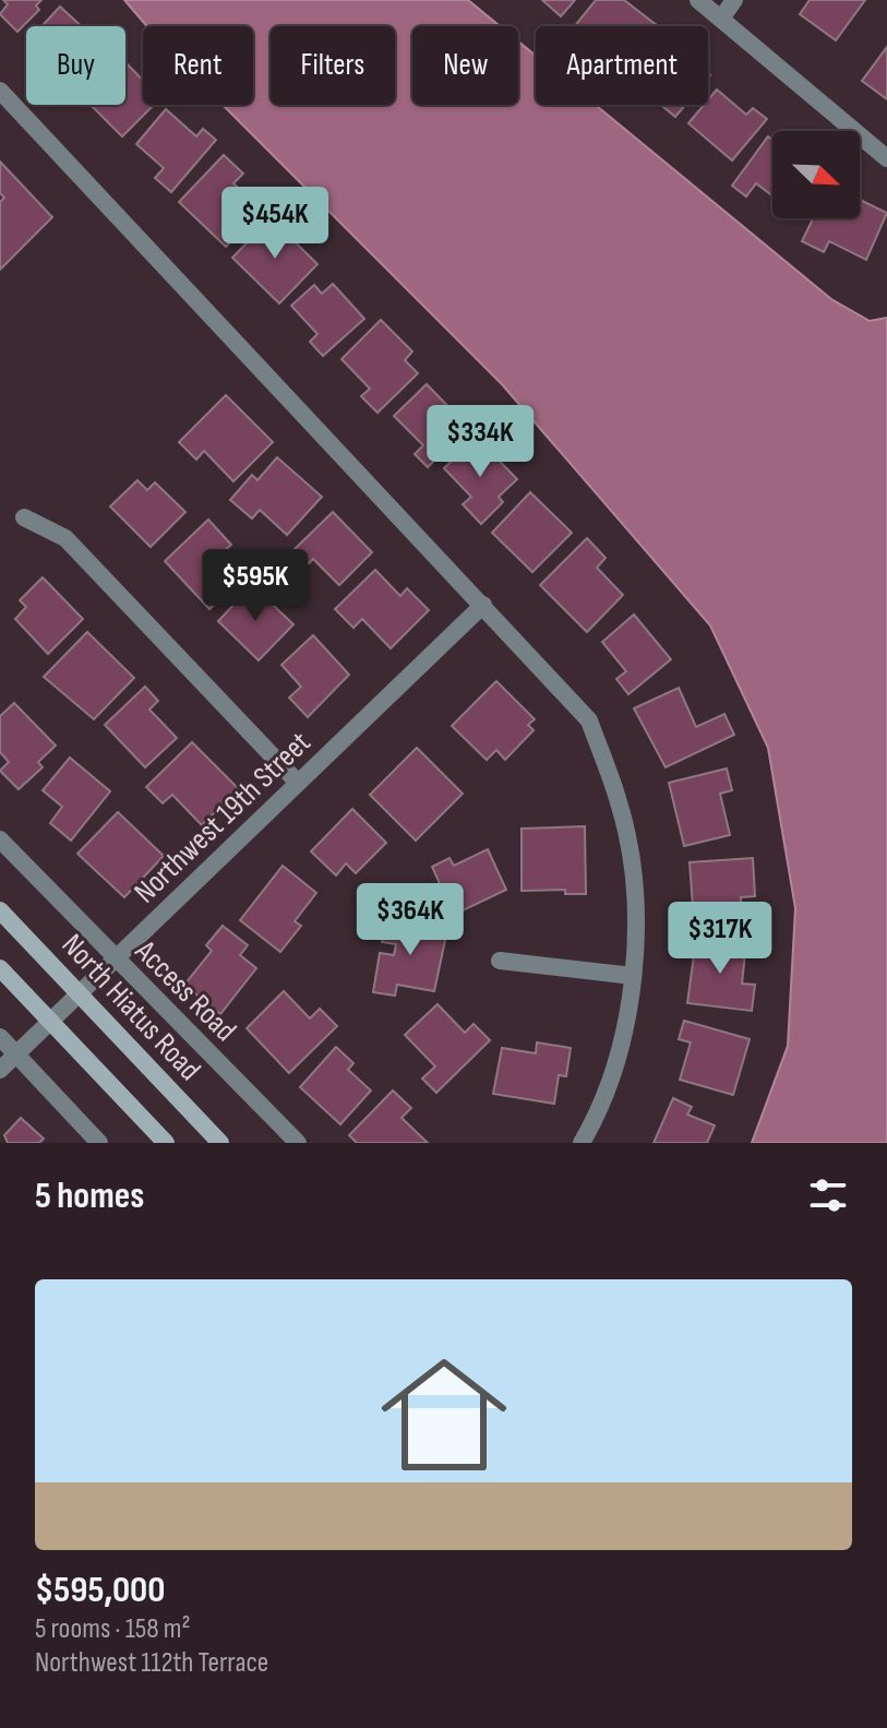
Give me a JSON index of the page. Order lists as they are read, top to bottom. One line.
{"streets":{"main road":["North Hiatus Road"],"street":["Northwest 19th Street","Access Road"]},"crossings":[["Northwest 19th Street","Access Road"],["Northwest 19th Street","North Hiatus Road"]],"north":"bottom right","page":{"chip":["Buy","Rent","Filters","New","Apartment"],"price":["$454K","$334K","$595K","$364K","$317K"],"heading":"5 homes","list":[{"name":"$595,000","note":"5 rooms · 158 m² · Northwest 112th Terrace"}]}}
